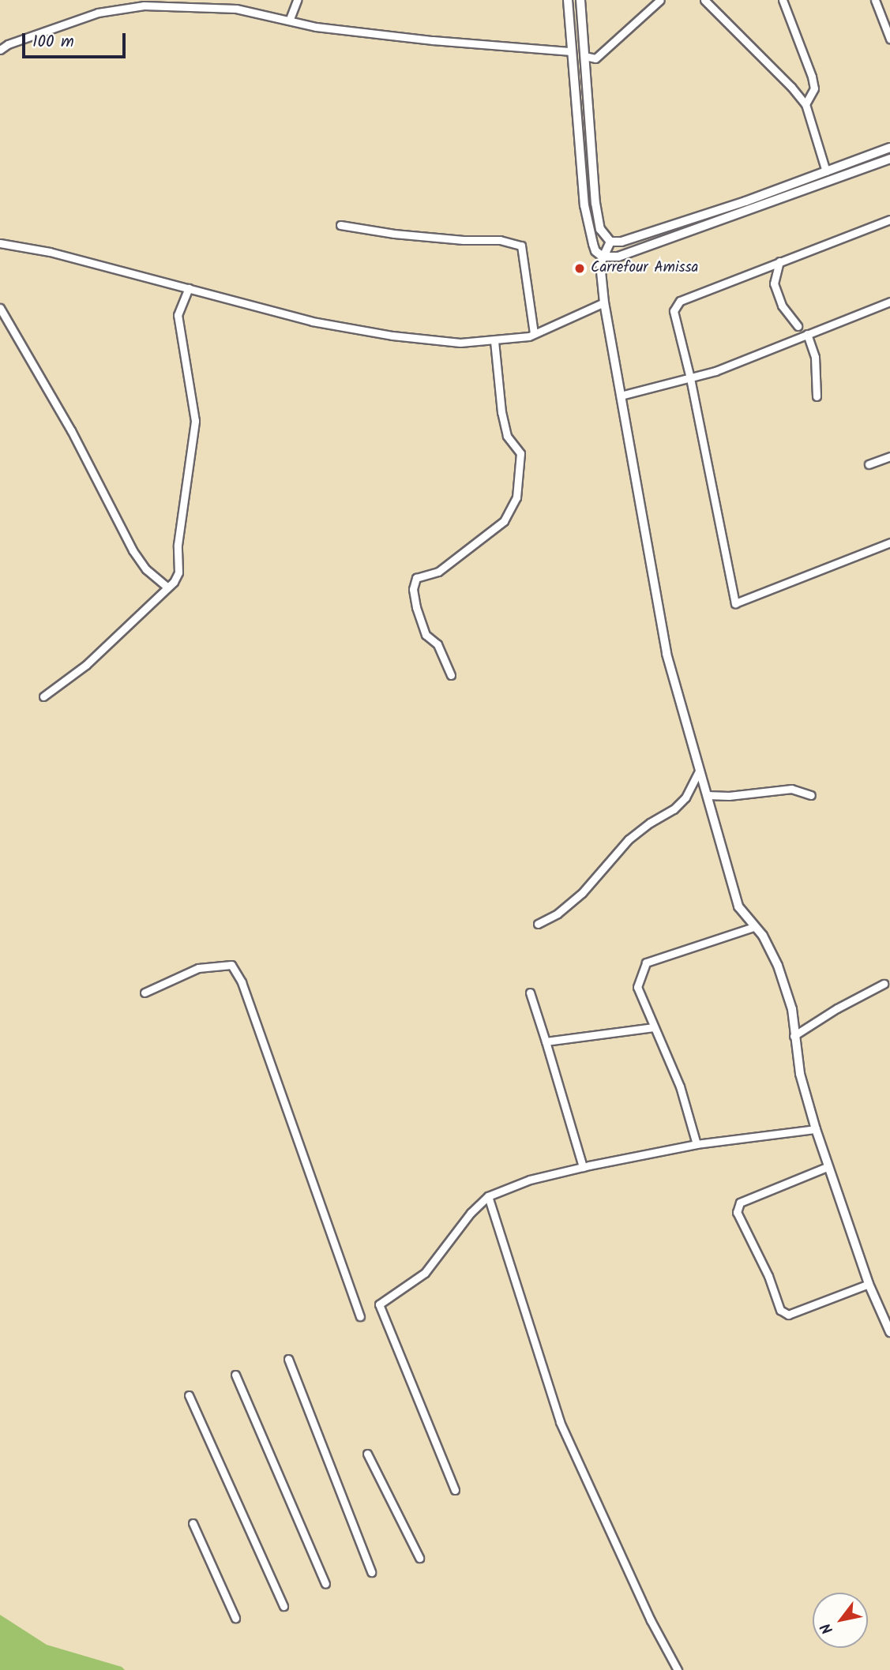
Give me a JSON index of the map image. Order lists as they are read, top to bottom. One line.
{"places":["Carrefour Amissa"],"scale_bar":"100 m","north":"bottom left"}
